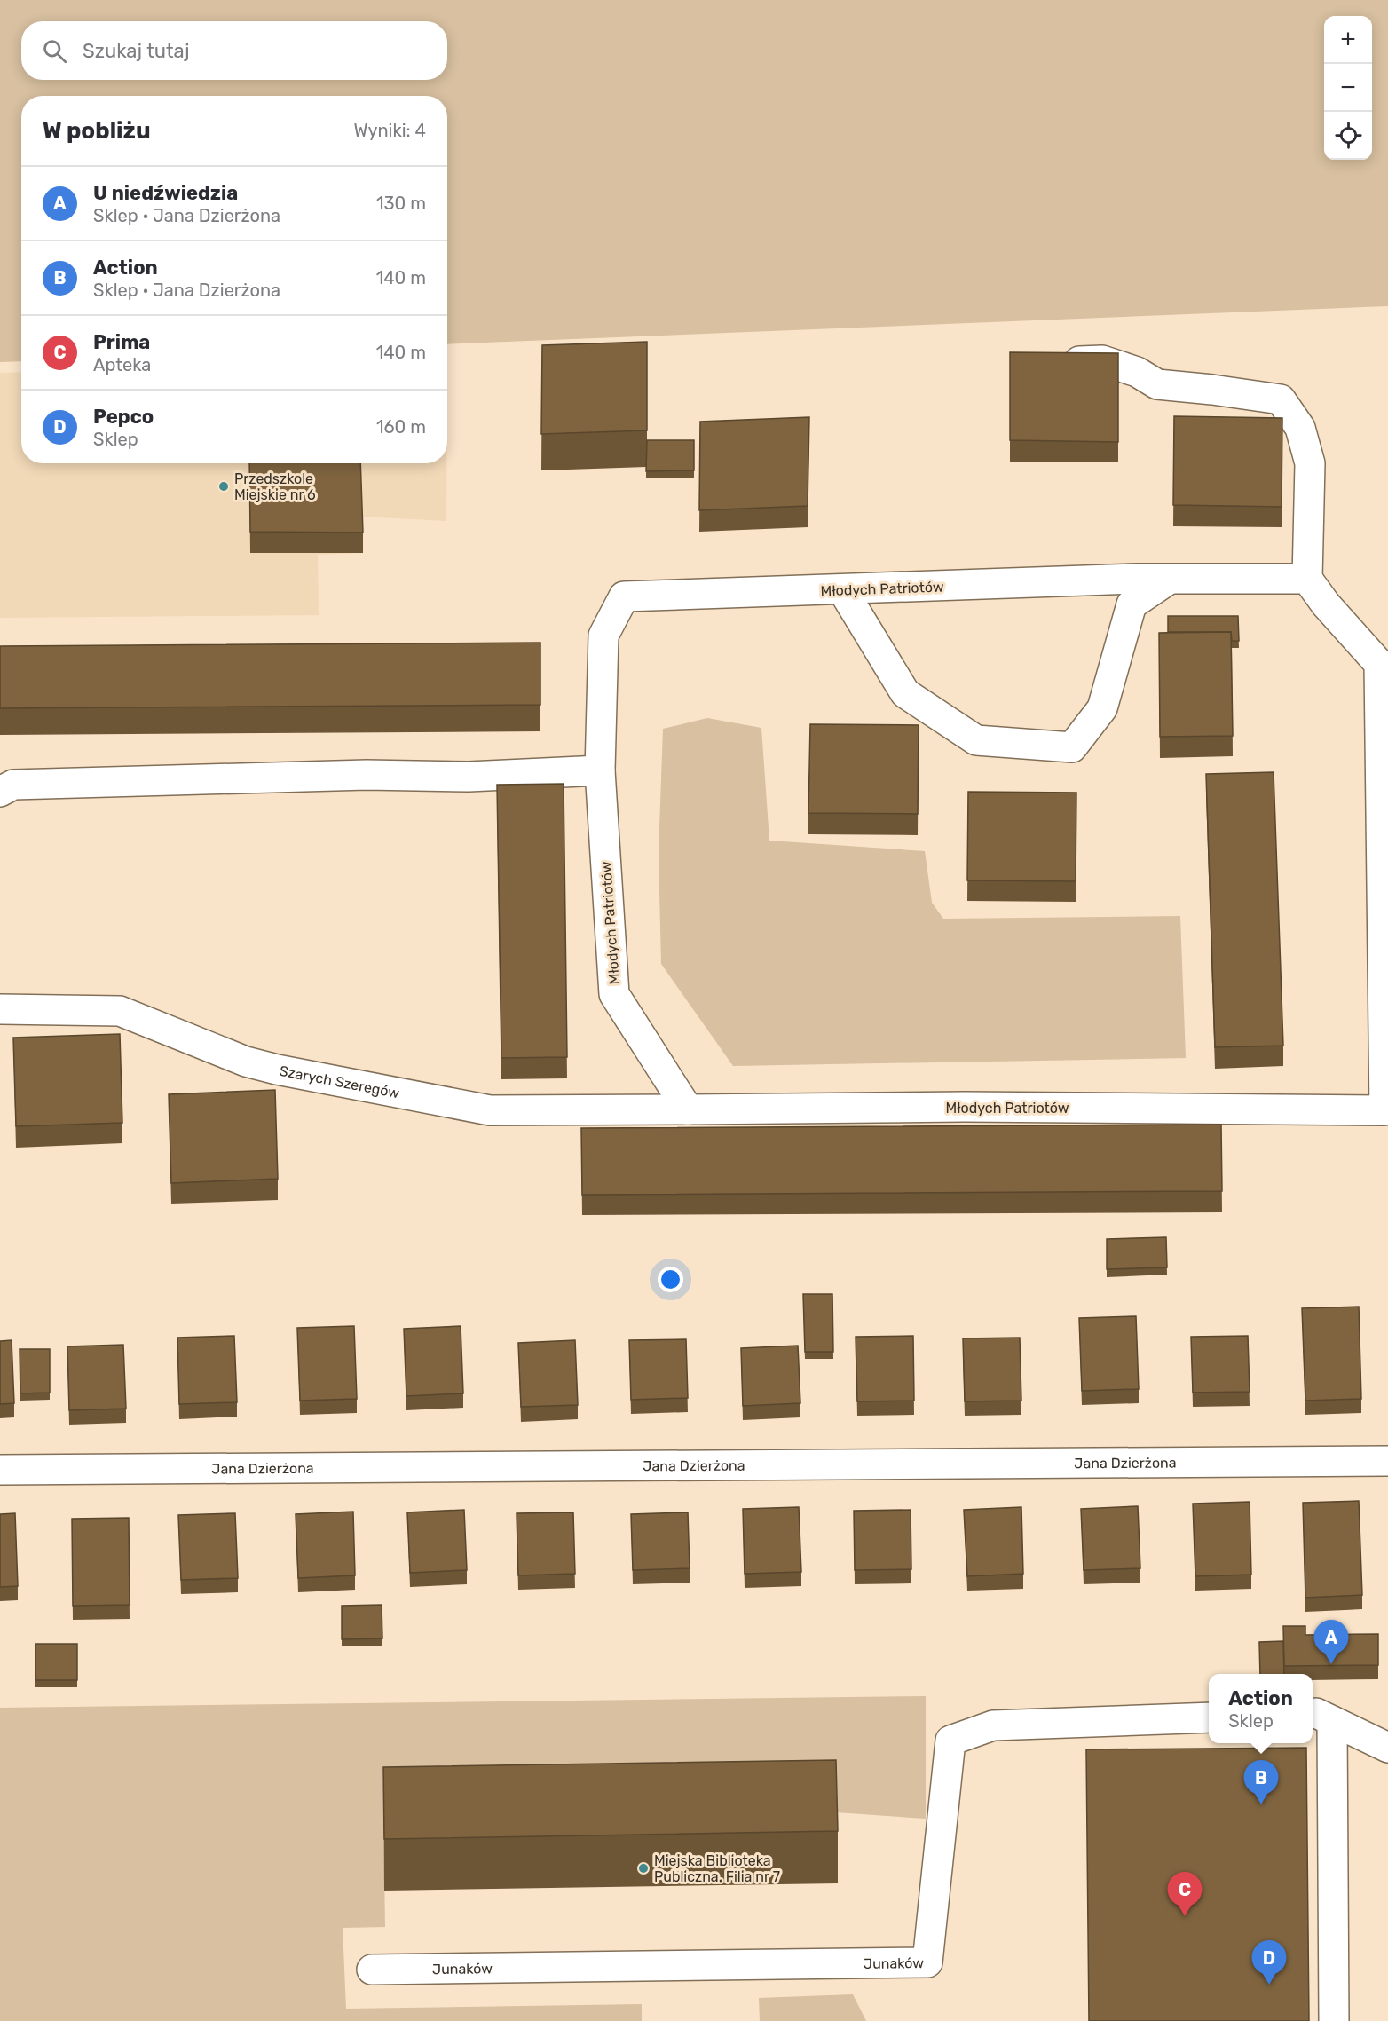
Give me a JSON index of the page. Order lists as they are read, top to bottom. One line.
{"streets":{"street":["Młodych Patriotów","Szarych Szeregów","Jana Dzierżona","Junaków"]},"crossings":[["Młodych Patriotów","Szarych Szeregów"]],"places":["Przedszkole Miejskie nr 6","Miejska Biblioteka Publiczna. Filia nr 7"],"page":{"map_buttons":["+","−"],"search":"Szukaj tutaj","heading":["W pobliżu","Wyniki: 4"],"list":[{"mark":"A","name":"U niedźwiedzia","note":"Sklep · Jana Dzierżona","value":"130 m"},{"mark":"B","name":"Action","note":"Sklep · Jana Dzierżona","value":"140 m"},{"mark":"C","name":"Prima","note":"Apteka","value":"140 m"},{"mark":"D","name":"Pepco","note":"Sklep","value":"160 m"}],"pins":["A","B","C","D"],"popup":["Action","Sklep"]}}
